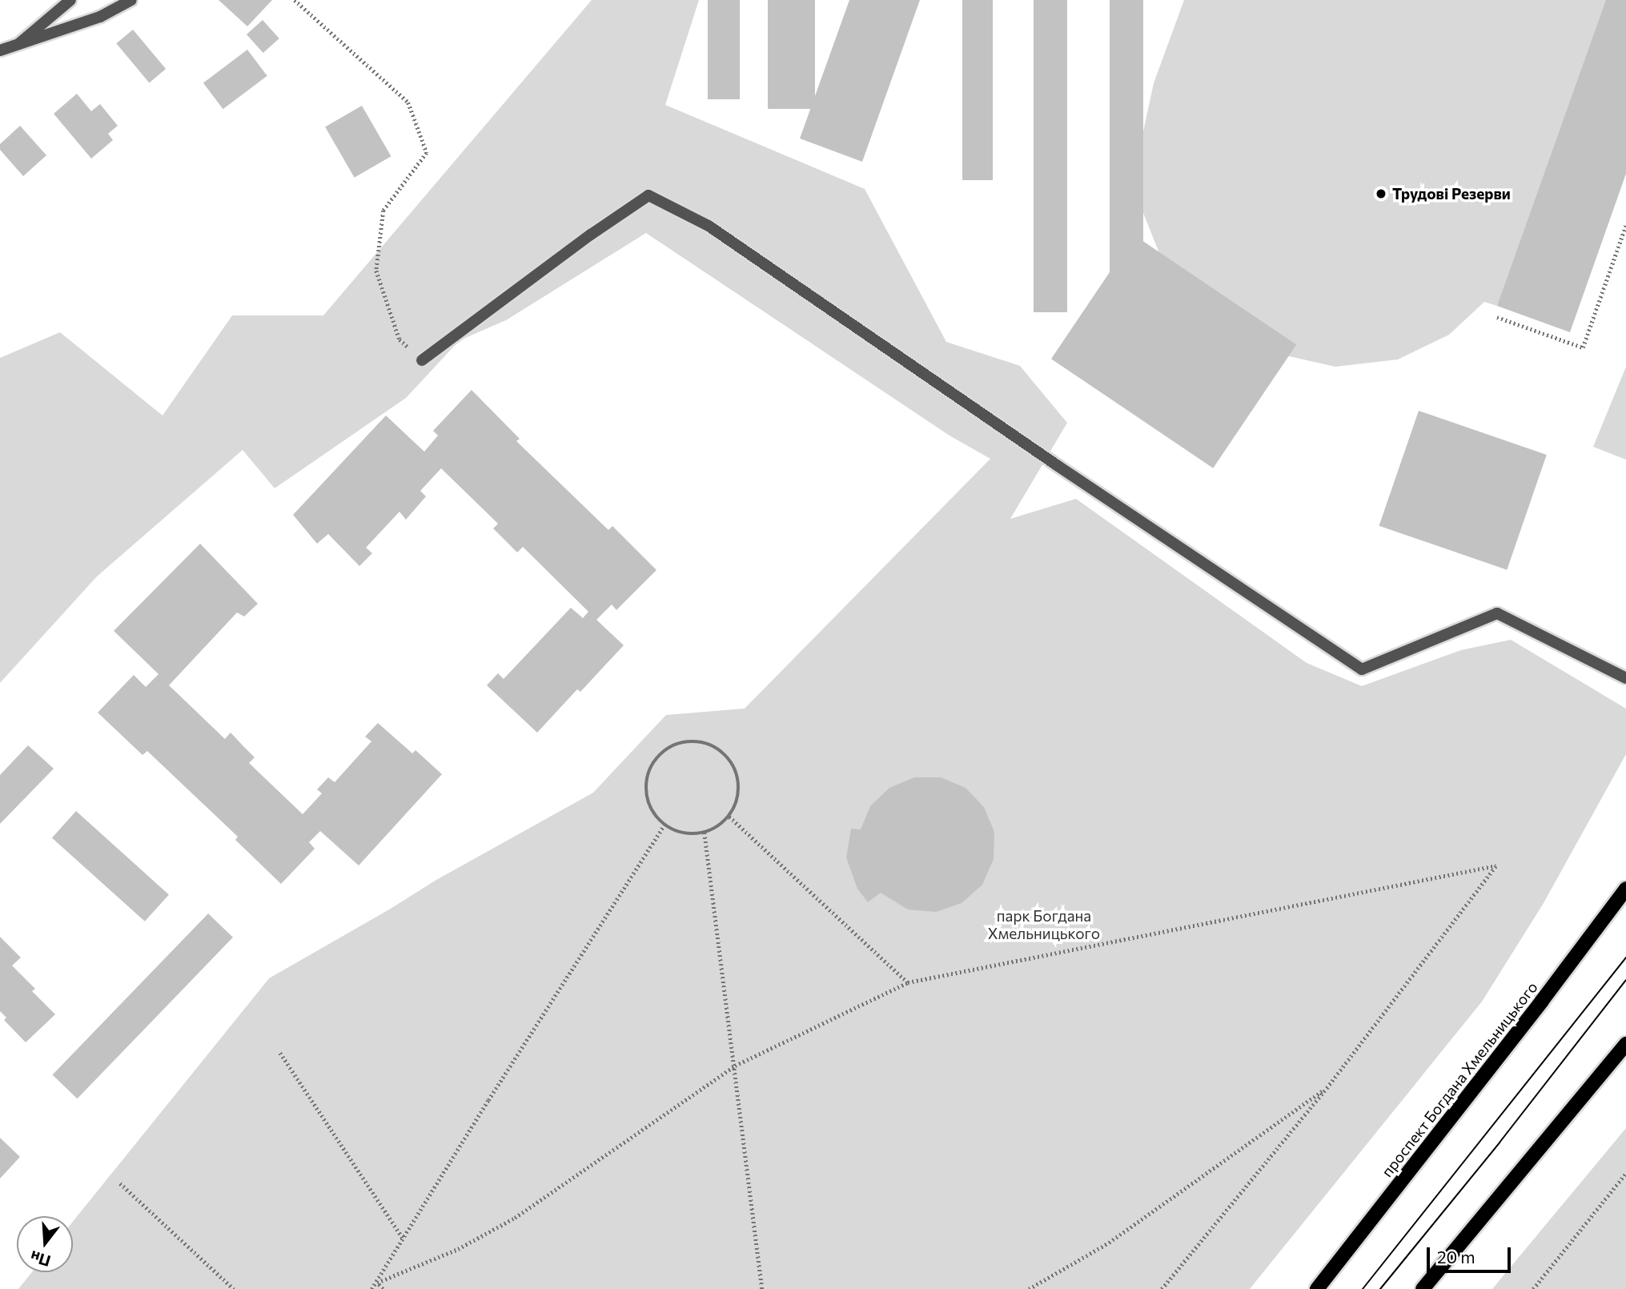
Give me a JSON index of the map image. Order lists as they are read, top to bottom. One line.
{"streets":{"main road":["проспект Богдана Хмельницького"]},"parks":["парк Богдана Хмельницького"],"places":["Трудові Резерви"],"scale_bar":"20 m","north":"bottom"}
